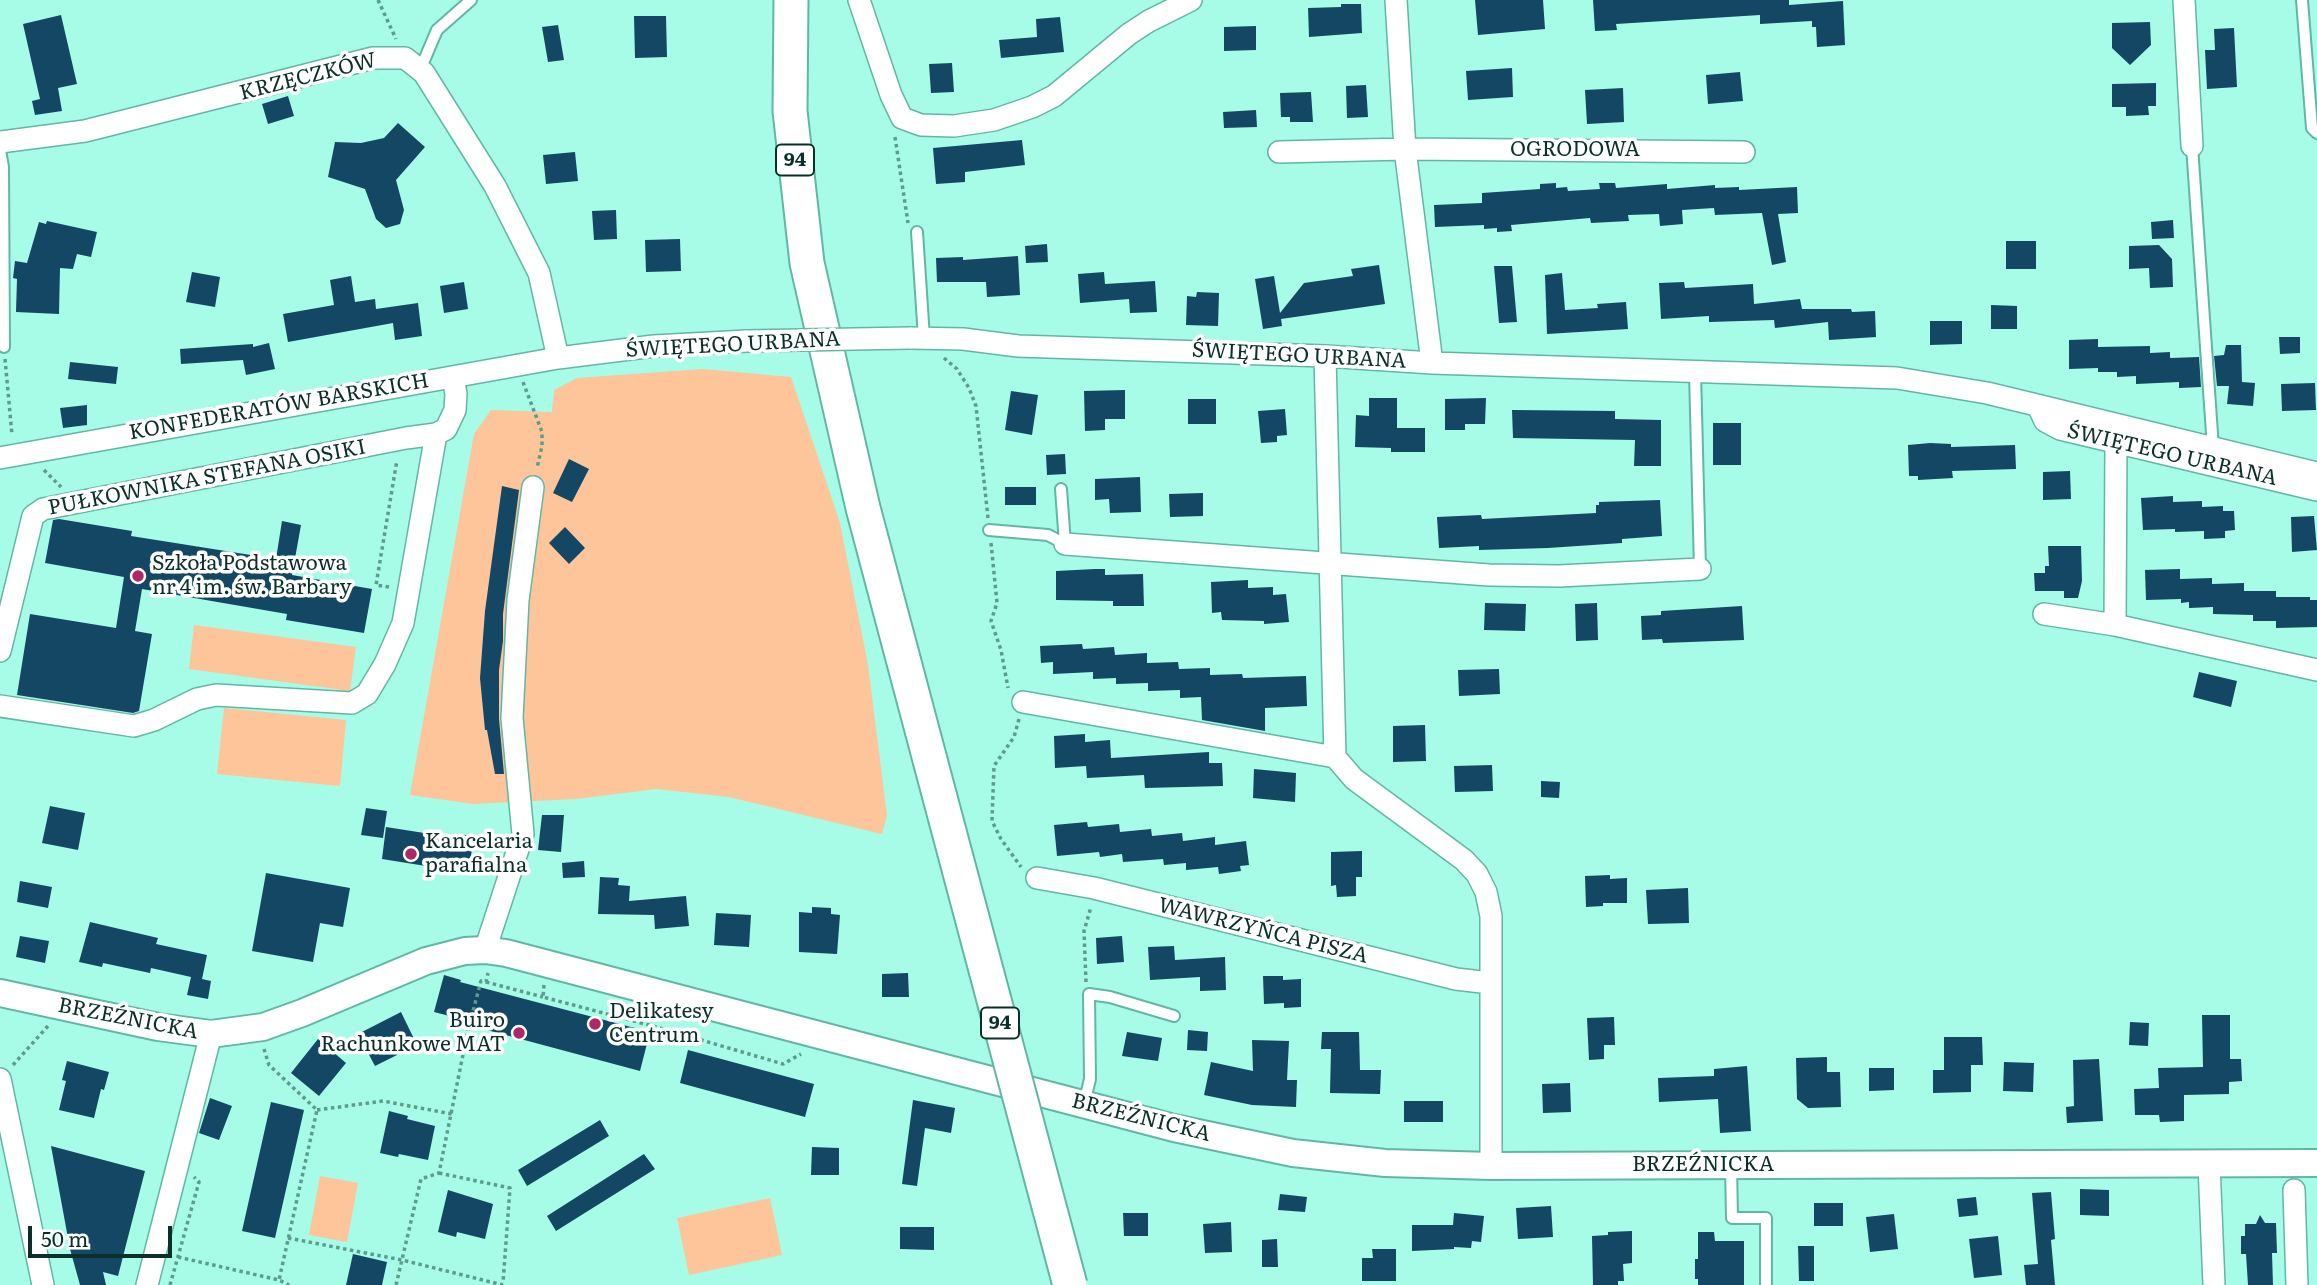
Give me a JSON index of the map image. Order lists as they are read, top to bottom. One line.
{"streets":{"main road":["94"],"street":["KRZĘCZKÓW","OGRODOWA","ŚWIĘTEGO URBANA","KONFEDERATÓW BARSKICH","PUŁKOWNIKA STEFANA OSIKI","WAWRZYŃCA PISZA","BRZEŹNICKA"]},"crossings":[["ŚWIĘTEGO URBANA","KONFEDERATÓW BARSKICH"]],"places":["Szkoła Podstawowa nr 4 im. św. Barbary","Kancelaria parafialna","Delikatesy Centrum","Buiro Rachunkowe MAT"],"scale_bar":"50 m"}
